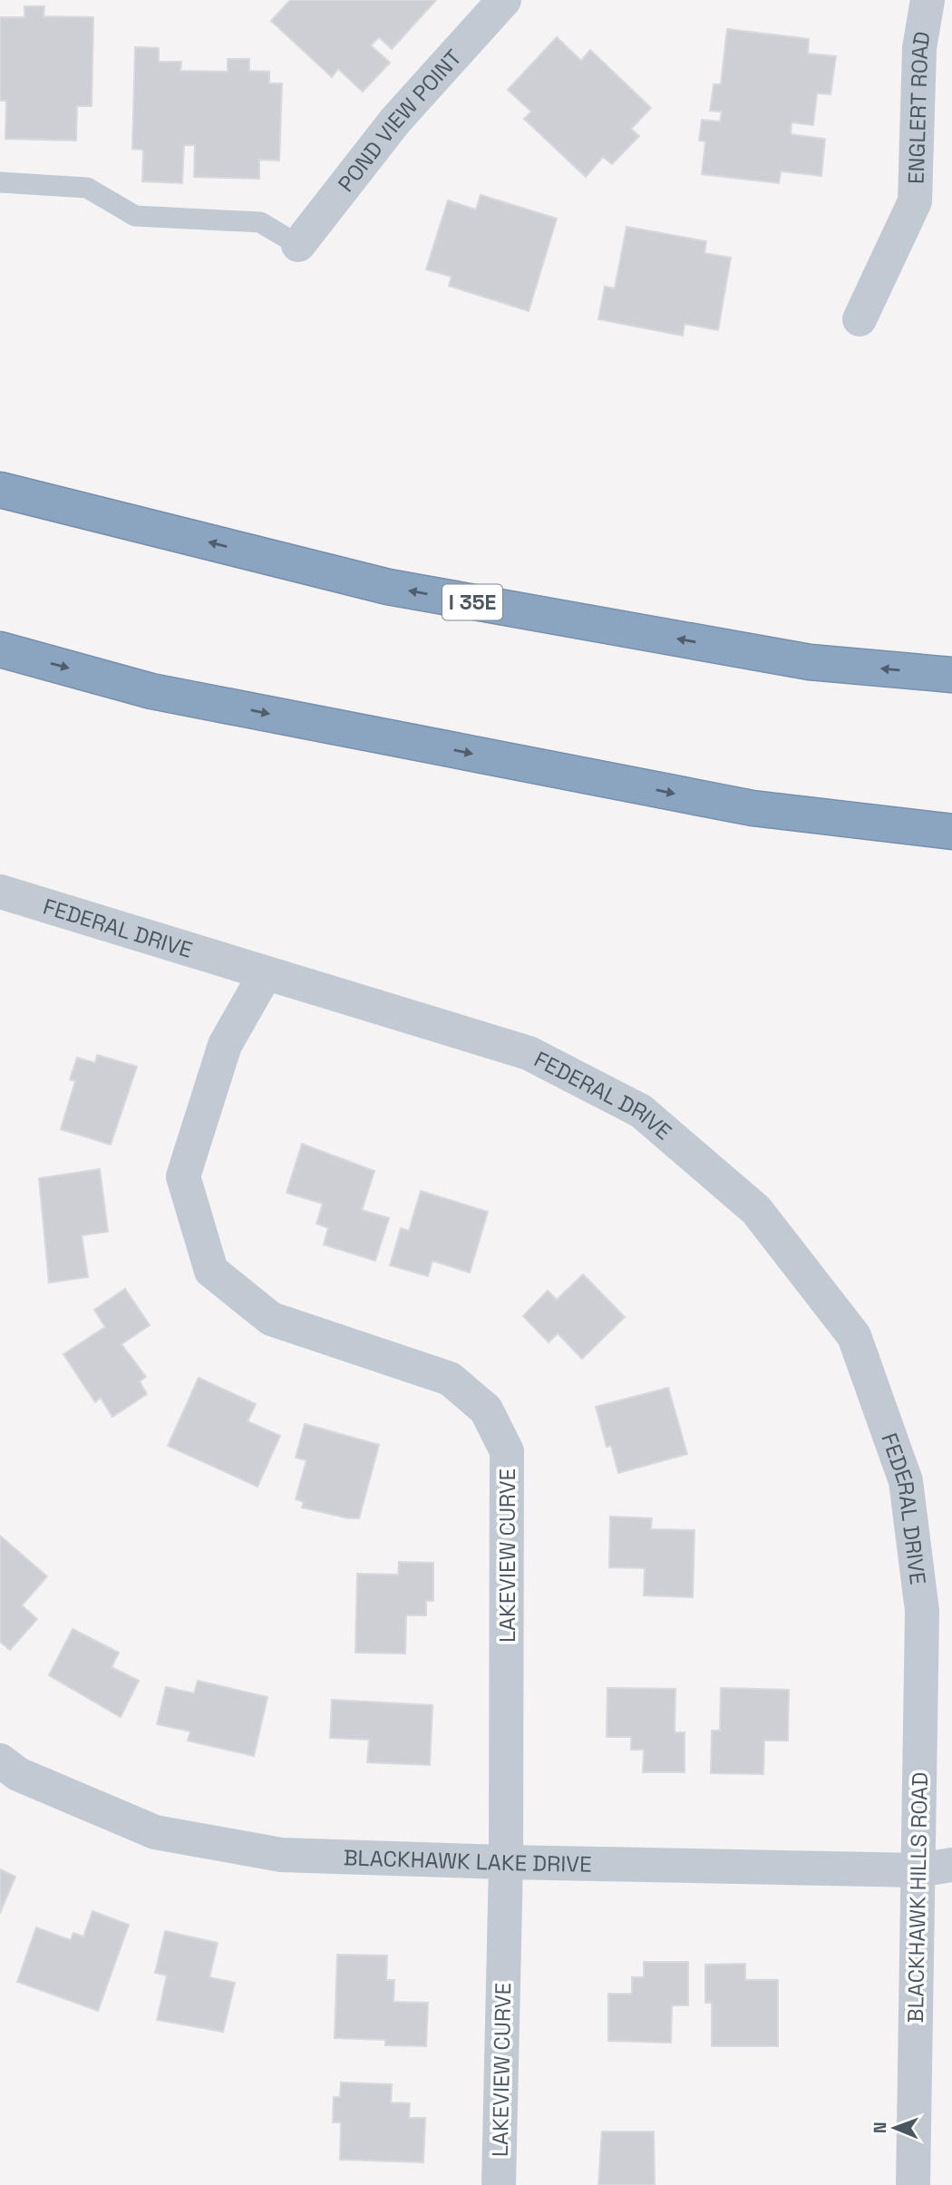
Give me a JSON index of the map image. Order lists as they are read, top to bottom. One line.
{"streets":{"highway":["I 35E"],"street":["ENGLERT ROAD","POND VIEW POINT","FEDERAL DRIVE","LAKEVIEW CURVE","BLACKHAWK LAKE DRIVE","BLACKHAWK HILLS ROAD"]},"crossings":[["FEDERAL DRIVE","LAKEVIEW CURVE"],["FEDERAL DRIVE","BLACKHAWK HILLS ROAD"],["LAKEVIEW CURVE","BLACKHAWK LAKE DRIVE"],["BLACKHAWK LAKE DRIVE","BLACKHAWK HILLS ROAD"]],"north":"left"}
